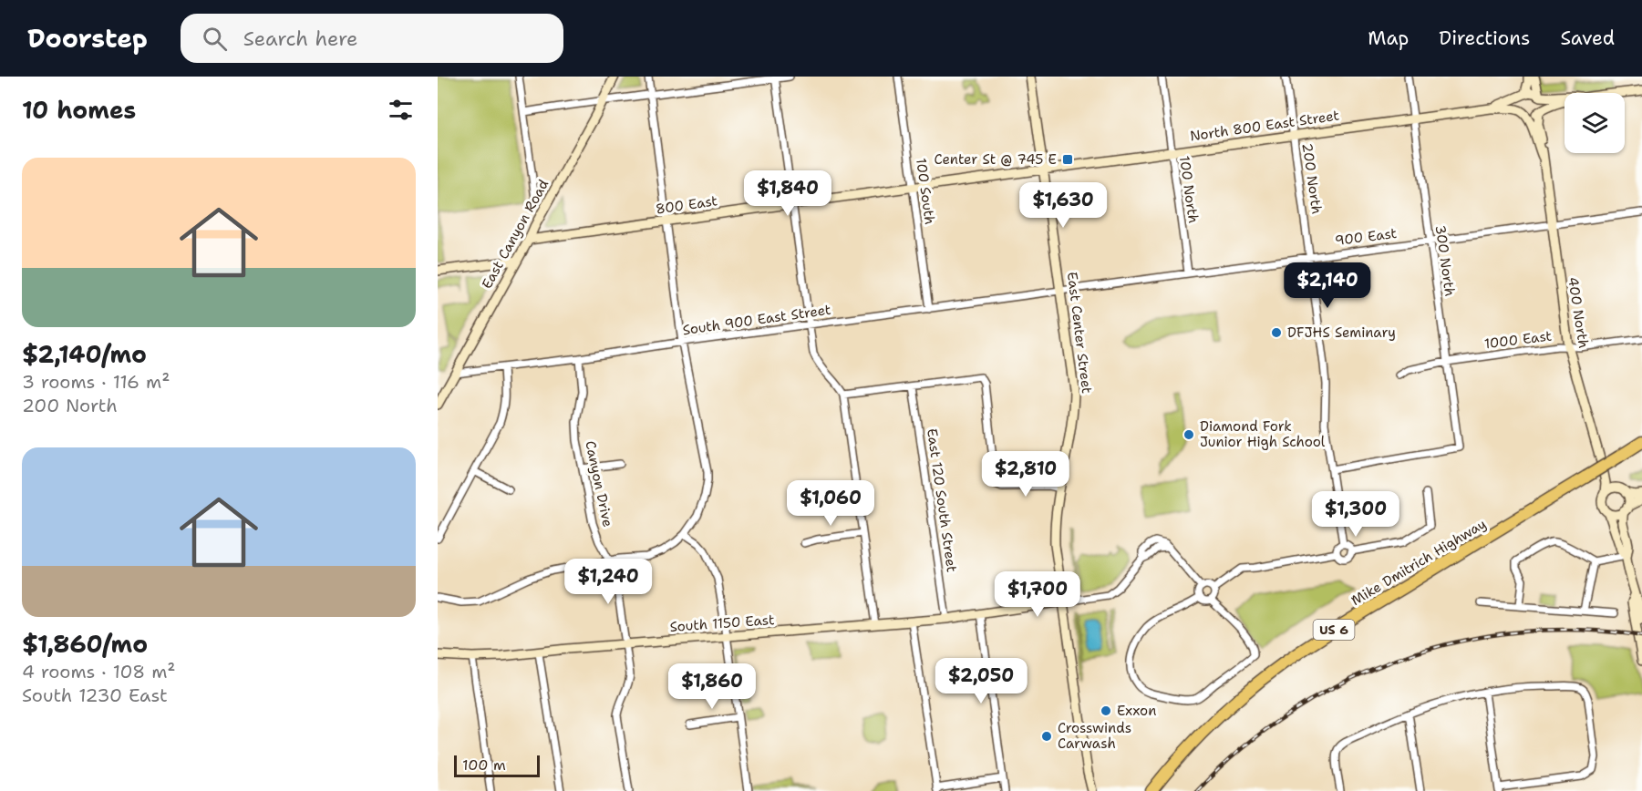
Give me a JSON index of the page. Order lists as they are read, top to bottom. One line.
{"streets":{"highway":["Mike Dmitrich Highway","US 6"],"main road":["North 800 East Street","800 East","East Canyon Road","400 North","East Center Street","South 1150 East"],"street":["200 North","100 North","100 South","900 East","300 North","South 900 East Street","1000 East","Canyon Drive","East 120 South Street"]},"crossings":[["North 800 East Street","200 North"],["North 800 East Street","100 North"],["North 800 East Street","800 East"],["North 800 East Street","300 North"],["North 800 East Street","East Center Street"],["200 North","900 East"],["200 North","300 North"],["100 North","900 East"],["100 South","800 East"],["100 South","South 900 East Street"],["800 East","East Canyon Road"],["800 East","East Center Street"],["East Canyon Road","South 900 East Street"],["900 East","300 North"],["900 East","400 North"],["900 East","South 900 East Street"],["900 East","East Center Street"],["300 North","1000 East"],["400 North","1000 East"],["South 900 East Street","East Center Street"],["South 900 East Street","Canyon Drive"],["East Center Street","South 1150 East"],["Canyon Drive","South 1150 East"],["East 120 South Street","South 1150 East"]],"places":{"transit":["Center St @ 745 E"],"other":["DFJHS Seminary","Diamond Fork Junior High School","Exxon","Crosswinds Carwash"]},"scale_bar":"100 m","page":{"header":"Doorstep","search":"Search here","nav":["Map","Directions","Saved"],"heading":"10 homes","list":[{"name":"$2,140/mo","note":"3 rooms · 116 m² · 200 North"},{"name":"$1,860/mo","note":"4 rooms · 108 m² · South 1230 East"}],"price":["$1,840","$1,630","$2,140","$2,810","$1,060","$1,300","$1,240","$1,700","$2,050","$1,860"],"scale":"100 m"}}
